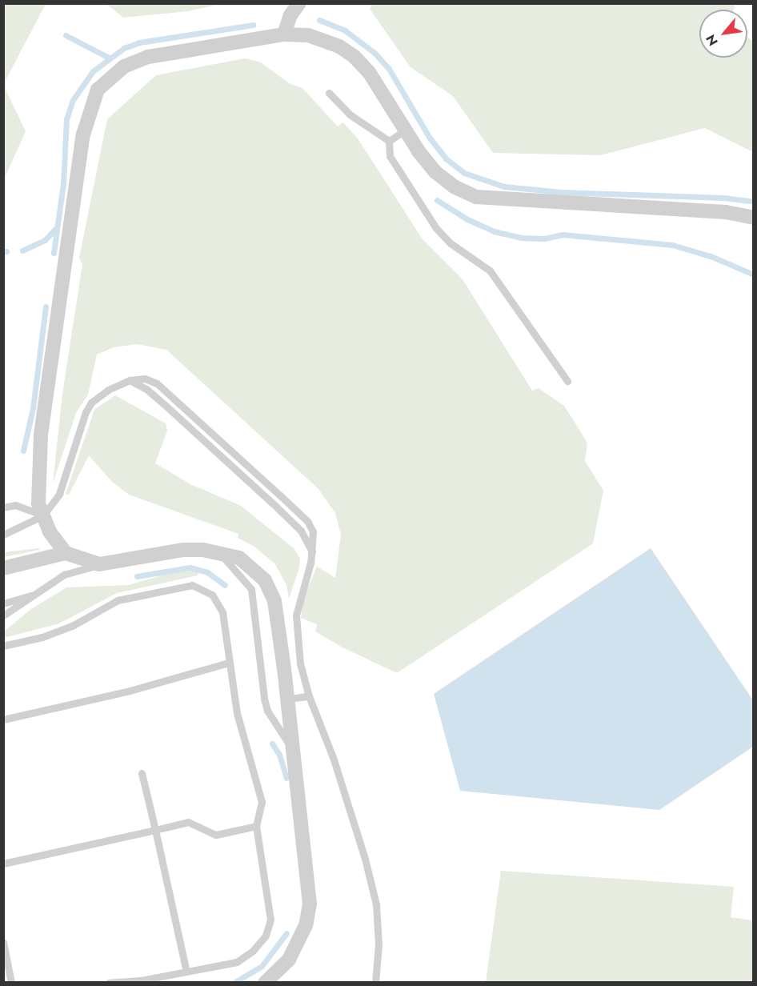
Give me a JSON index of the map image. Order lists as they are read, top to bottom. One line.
{"north":"bottom left"}
